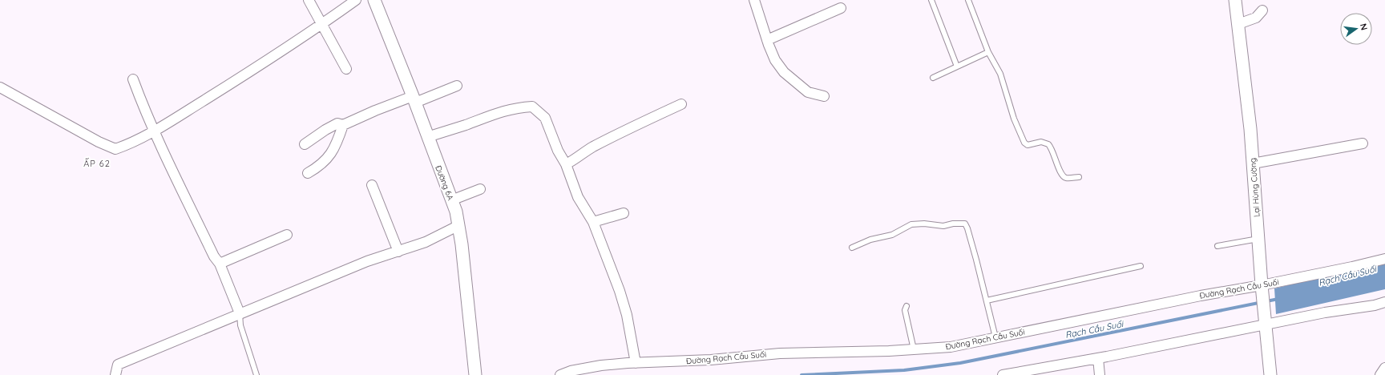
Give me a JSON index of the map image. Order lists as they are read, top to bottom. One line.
{"streets":{"street":["Đường 6A","Lại Hùng Cường","Đường Rạch Cầu Suối"]},"crossings":[["Lại Hùng Cường","Đường Rạch Cầu Suối"]],"districts":["ẤP 62"],"water":["Rạch Cầu Suối"],"north":"right"}
